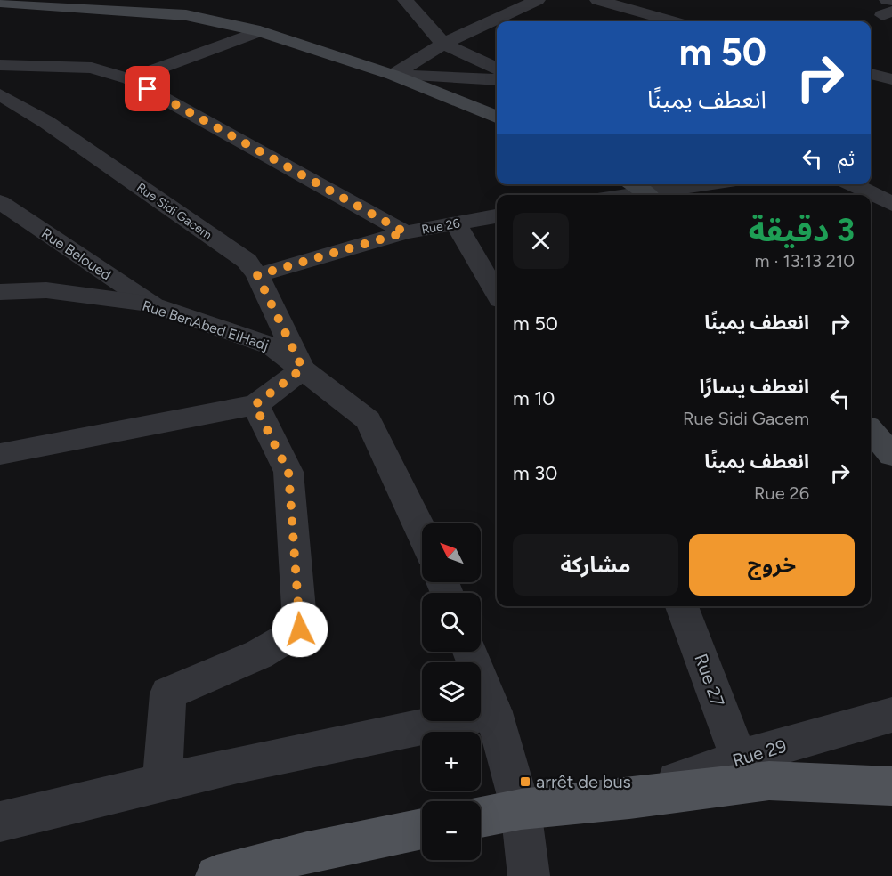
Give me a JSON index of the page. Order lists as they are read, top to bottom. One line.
{"streets":{"street":["Rue Sidi Gacem","Rue 26","Rue Beloued","Rue BenAbed ElHadj","Rue 27","Rue 29"]},"crossings":[["Rue Sidi Gacem","Rue 26"],["Rue Sidi Gacem","Rue BenAbed ElHadj"],["Rue Beloued","Rue BenAbed ElHadj"],["Rue 27","Rue 29"]],"places":{"transit":["arrêt de bus"]},"north":"top left","page":{"turn":["50 m","انعطف يمينًا"],"then":"ثم","heading":["3 دقيقة","210 m · 13:13"],"list":[{"name":"انعطف يمينًا","value":"50 m"},{"name":"انعطف يسارًا","note":"Rue Sidi Gacem","value":"10 m"},{"name":"انعطف يمينًا","note":"Rue 26","value":"30 m"}],"map_buttons":["+","−"],"buttons":["خروج","مشاركة"]}}
